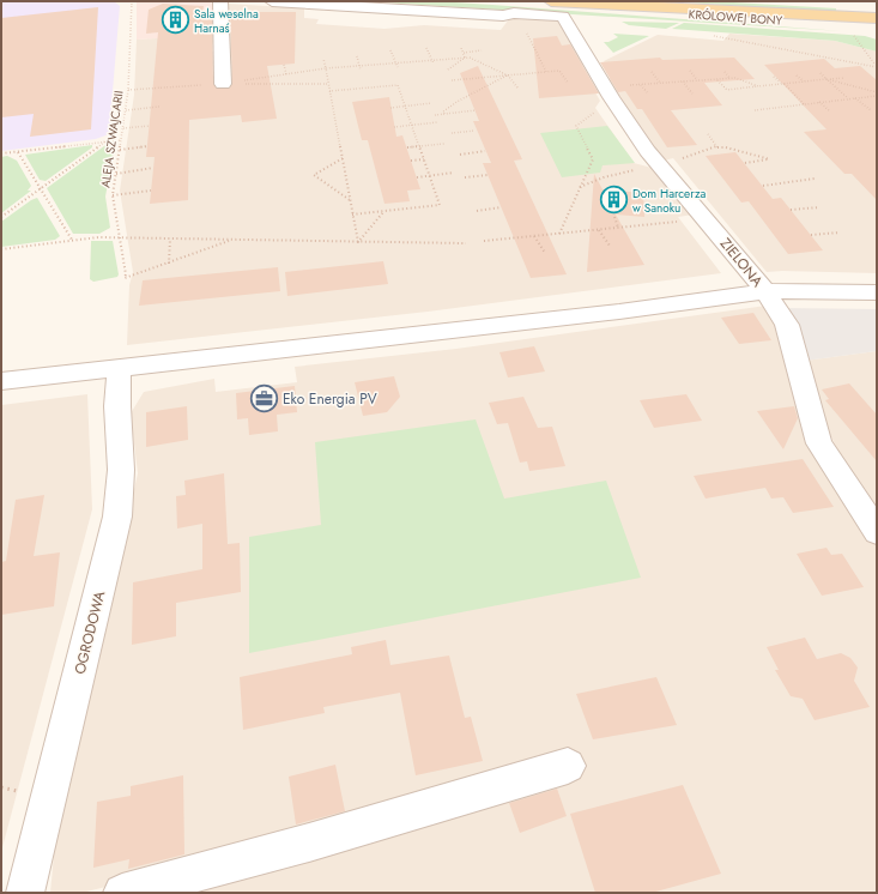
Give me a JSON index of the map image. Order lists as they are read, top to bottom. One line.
{"streets":{"main road":["KRÓLOWEJ BONY"],"street":["ZIELONA","OGRODOWA"],"path":["ALEJA SZWAJCARII"]},"places":{"building":["Sala weselna Harnaś","Dom Harcerza w Sanoku"],"office":["Eko Energia PV"]}}
